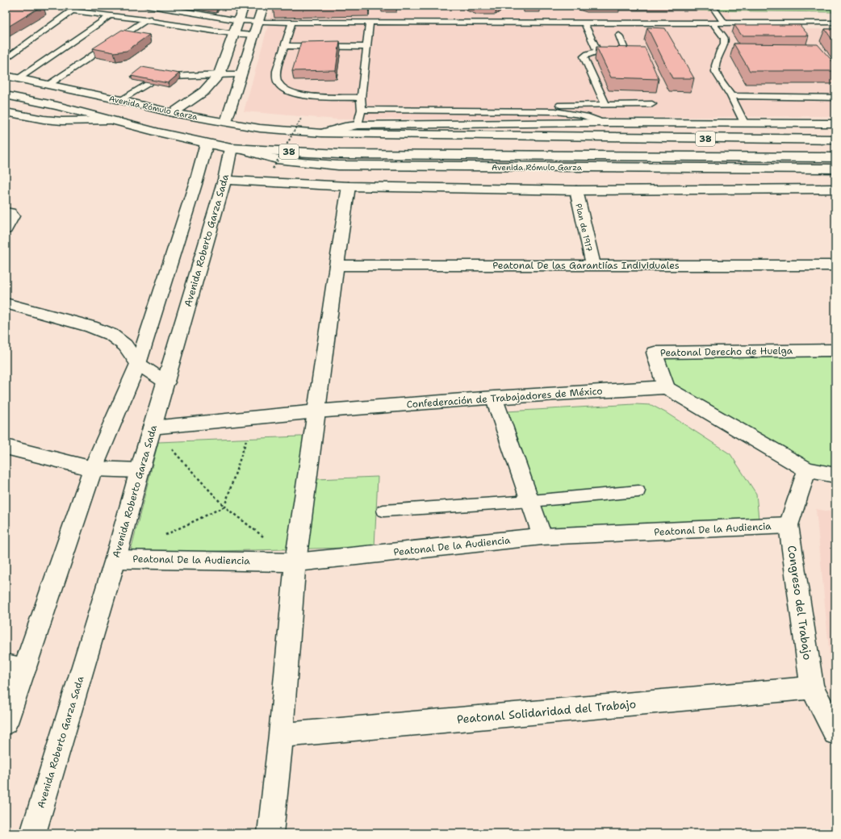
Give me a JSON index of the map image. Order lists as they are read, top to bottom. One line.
{"streets":{"street":["Avenida Rómulo Garza","38","Plan de 1917","Avenida Roberto Garza Sada","Peatonal De las Garantiías Individuales","Peatonal Derecho de Huelga","Confederación de Trabajadores de México","Peatonal De la Audiencia","Congreso del Trabajo","Peatonal Solidaridad del Trabajo"]},"crossings":[["Avenida Rómulo Garza","Avenida Roberto Garza Sada"],["Plan de 1917","Peatonal De las Garantiías Individuales"],["Avenida Roberto Garza Sada","Confederación de Trabajadores de México"],["Avenida Roberto Garza Sada","Peatonal De la Audiencia"],["Peatonal Derecho de Huelga","Confederación de Trabajadores de México"],["Peatonal De la Audiencia","Congreso del Trabajo"],["Congreso del Trabajo","Peatonal Solidaridad del Trabajo"]]}
